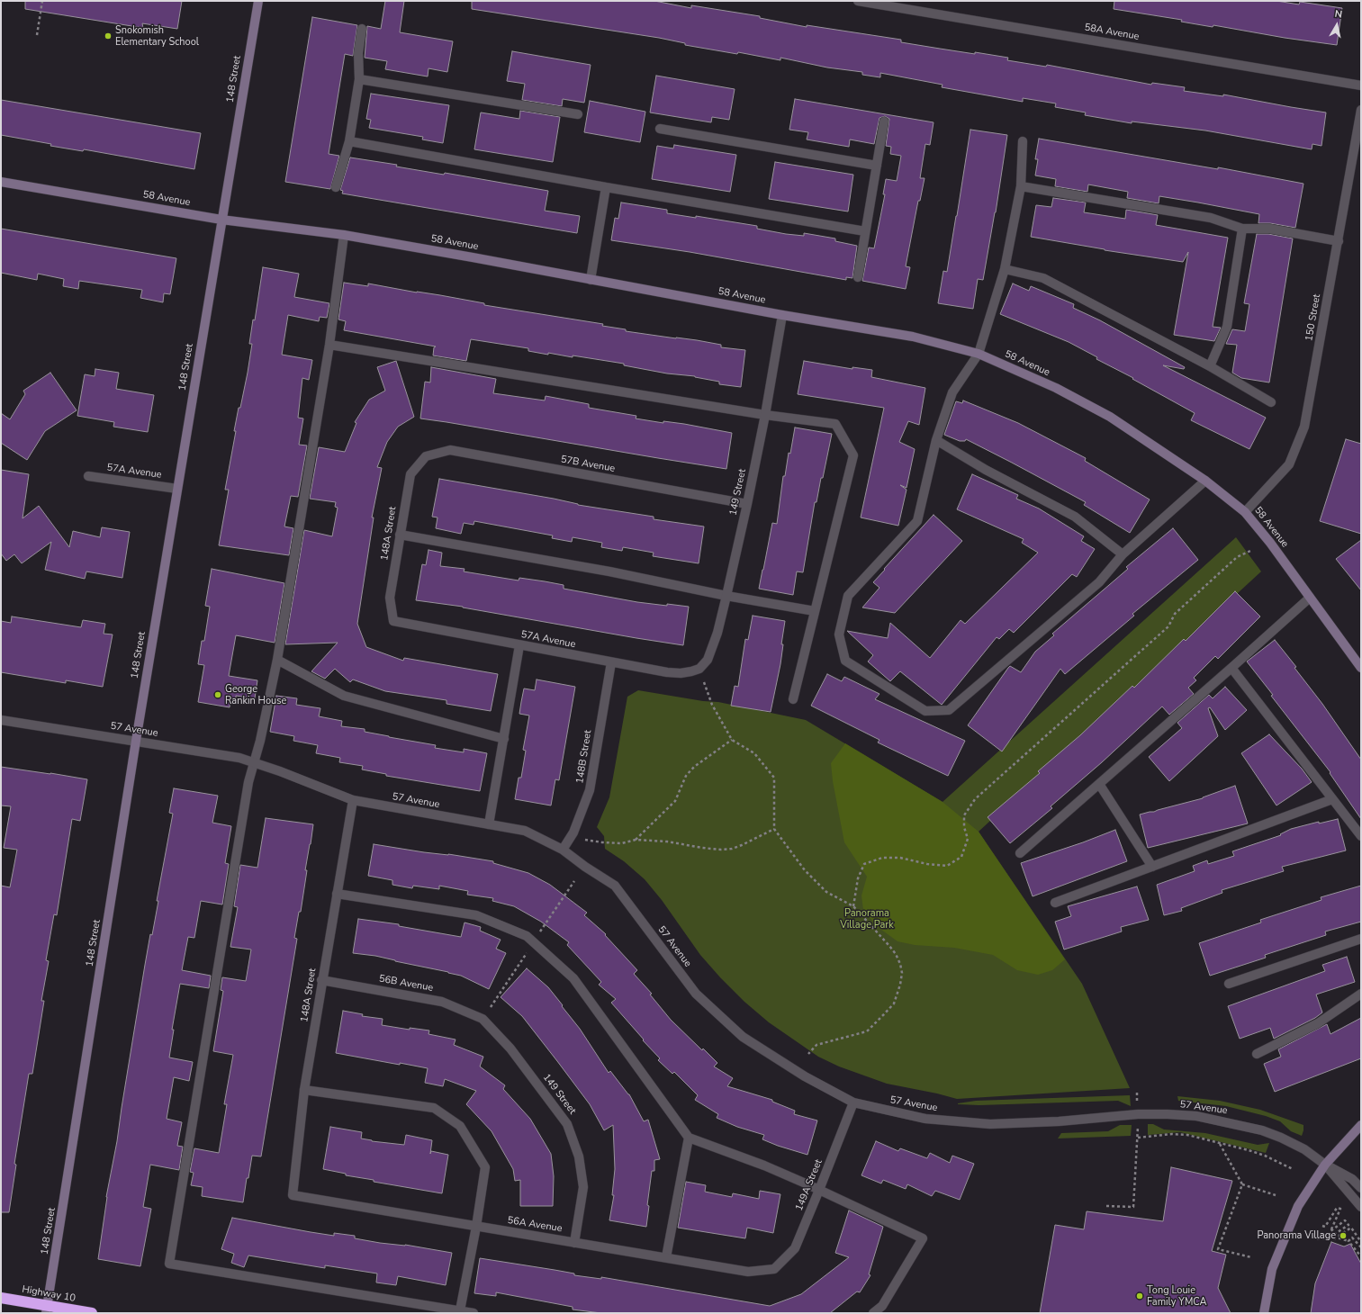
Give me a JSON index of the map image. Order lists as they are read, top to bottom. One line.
{"streets":{"highway":["Highway 10"],"street":["58A Avenue","148 Street","58 Avenue","150 Street","57B Avenue","57A Avenue","149 Street","148A Street","57 Avenue","148B Street","56B Avenue","149A Street","56A Avenue"]},"crossings":[["148 Street","58 Avenue"],["148 Street","57A Avenue"],["148 Street","57 Avenue"],["148 Street","Highway 10"],["58 Avenue","150 Street"],["58 Avenue","149 Street"],["57B Avenue","149 Street"],["57B Avenue","148A Street"],["57A Avenue","149 Street"],["57A Avenue","148A Street"],["57A Avenue","148B Street"],["149 Street","56B Avenue"],["149 Street","56A Avenue"],["148A Street","57 Avenue"],["148A Street","56B Avenue"],["148A Street","56A Avenue"],["57 Avenue","148B Street"],["57 Avenue","149A Street"],["149A Street","56A Avenue"]],"parks":["Panorama Village Park"],"places":["Snokomish Elementary School","George Rankin House","Panorama Village","Tong Louie Family YMCA"],"north":"top"}
